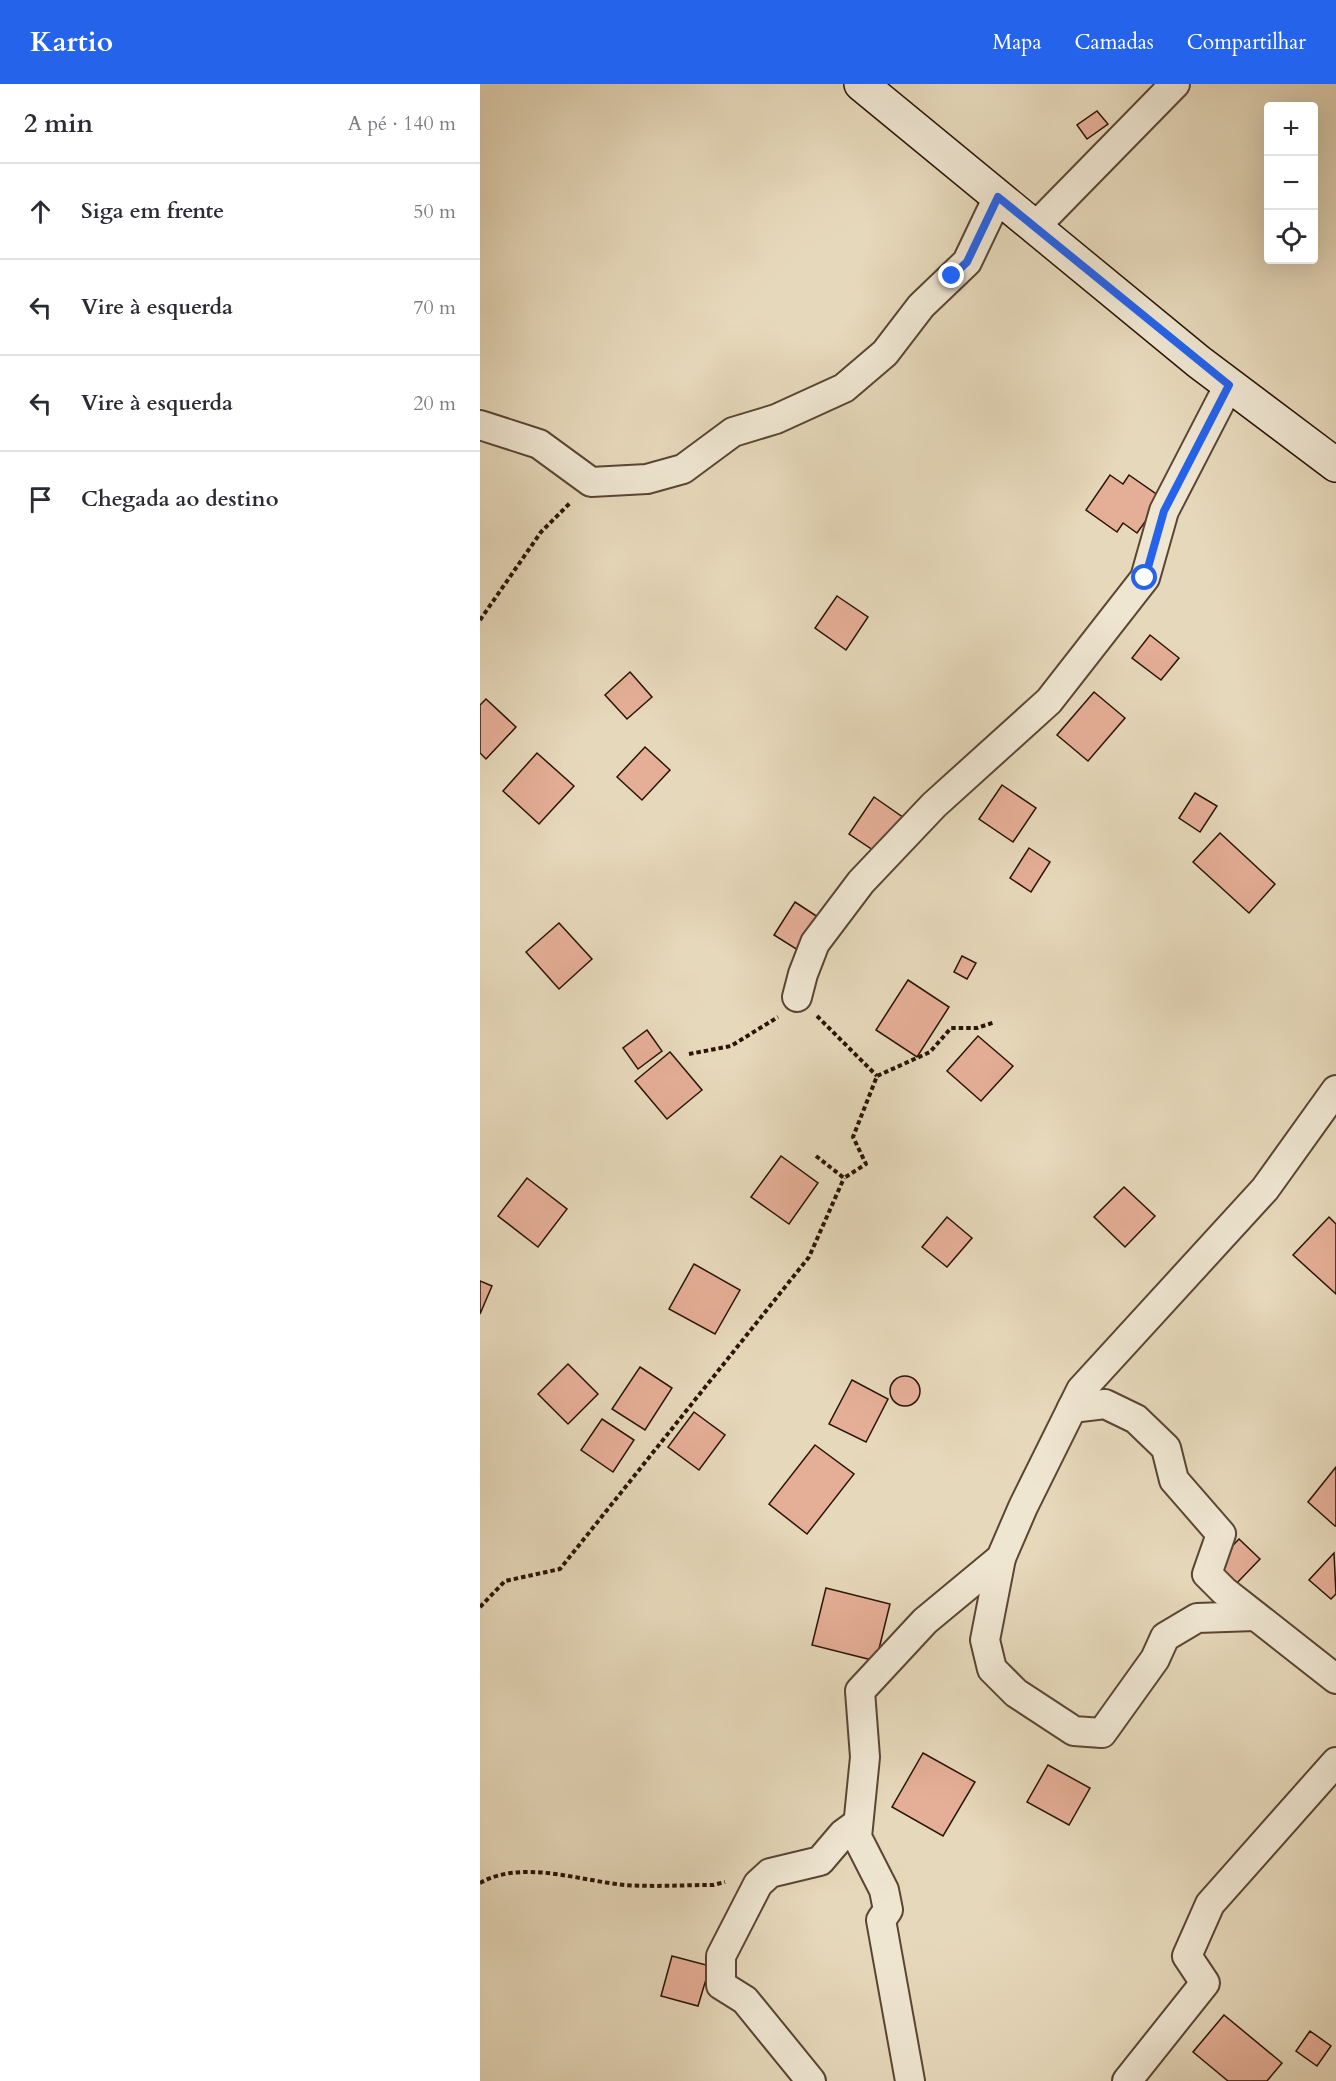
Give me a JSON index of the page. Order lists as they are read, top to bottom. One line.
{"page":{"header":"Kartio","nav":["Mapa","Camadas","Compartilhar"],"heading":["2 min","A pé · 140 m"],"map_buttons":["+","−"],"list":[["Siga em frente","50 m"],["Vire à esquerda","70 m"],["Vire à esquerda","20 m"],"Chegada ao destino"]}}
